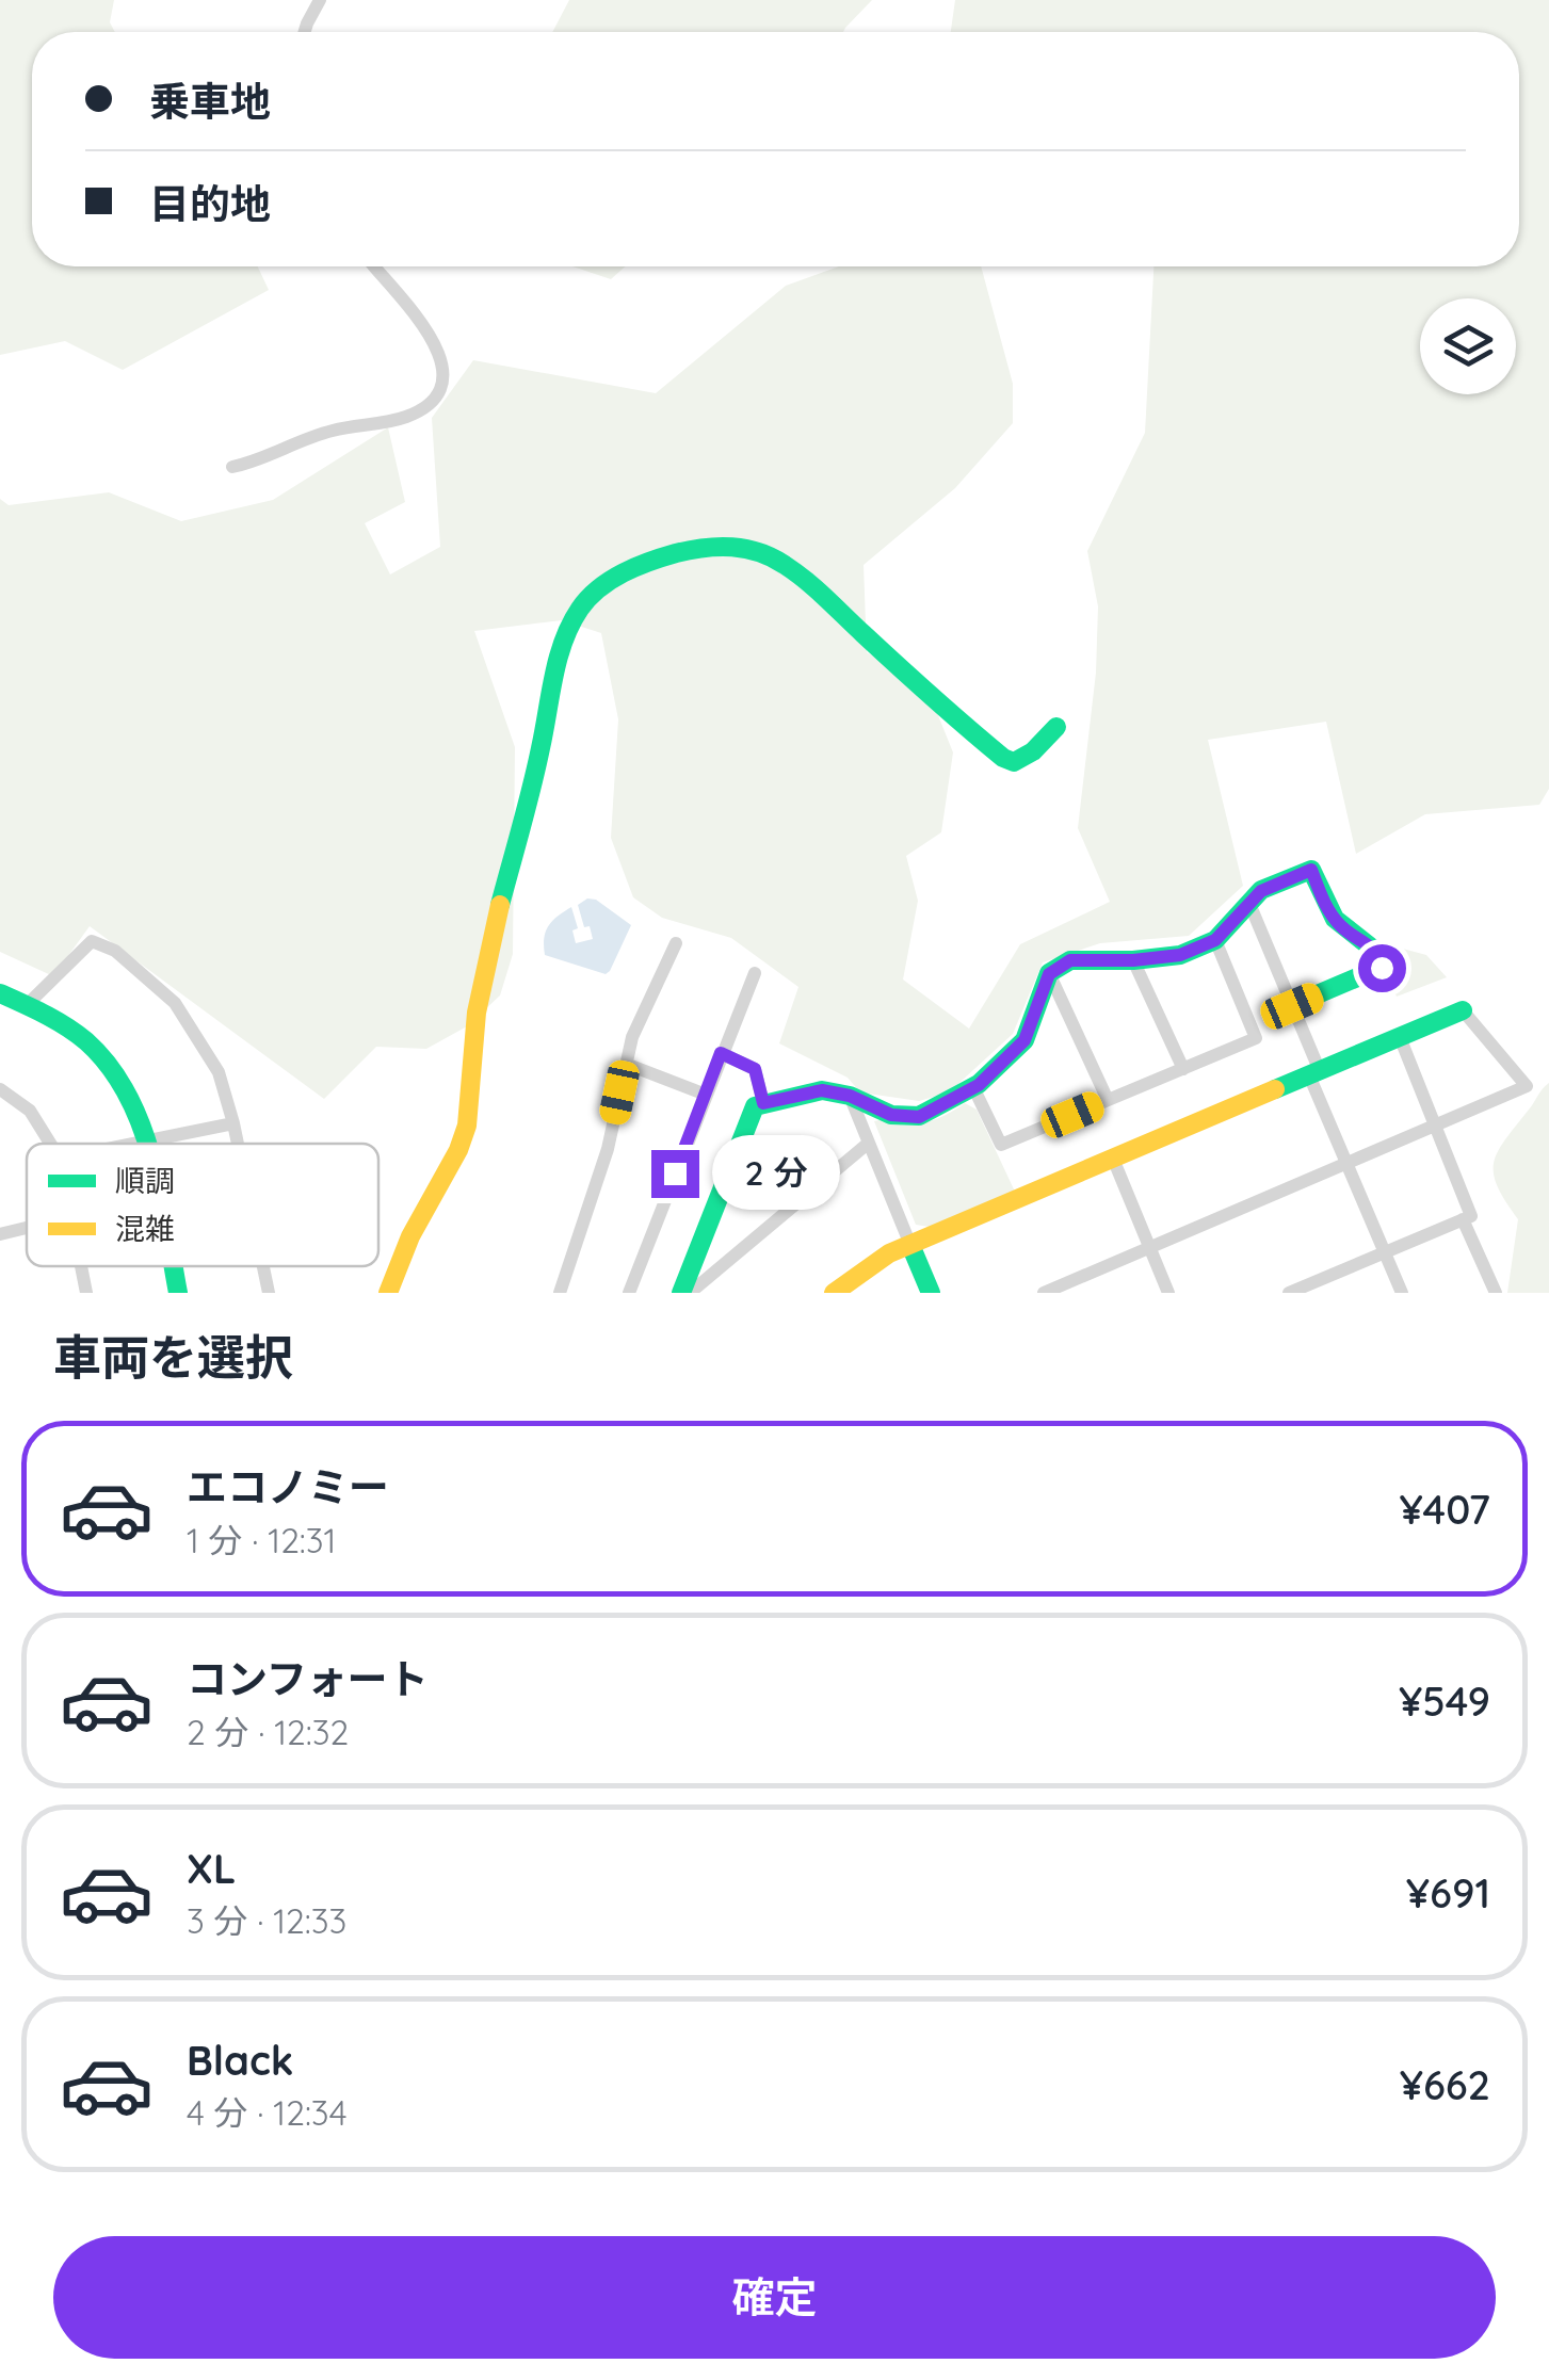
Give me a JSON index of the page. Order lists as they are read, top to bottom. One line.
{"legend":["順調","混雑"],"page":{"banner":["乗車地","目的地"],"bubble":"2 分","heading":"車両を選択","list":[{"name":"エコノミー","note":"1 分 · 12:31","value":"¥407"},{"name":"コンフォート","note":"2 分 · 12:32","value":"¥549"},{"name":"XL","note":"3 分 · 12:33","value":"¥691"},{"name":"Black","note":"4 分 · 12:34","value":"¥662"}],"buttons":"確定"}}
